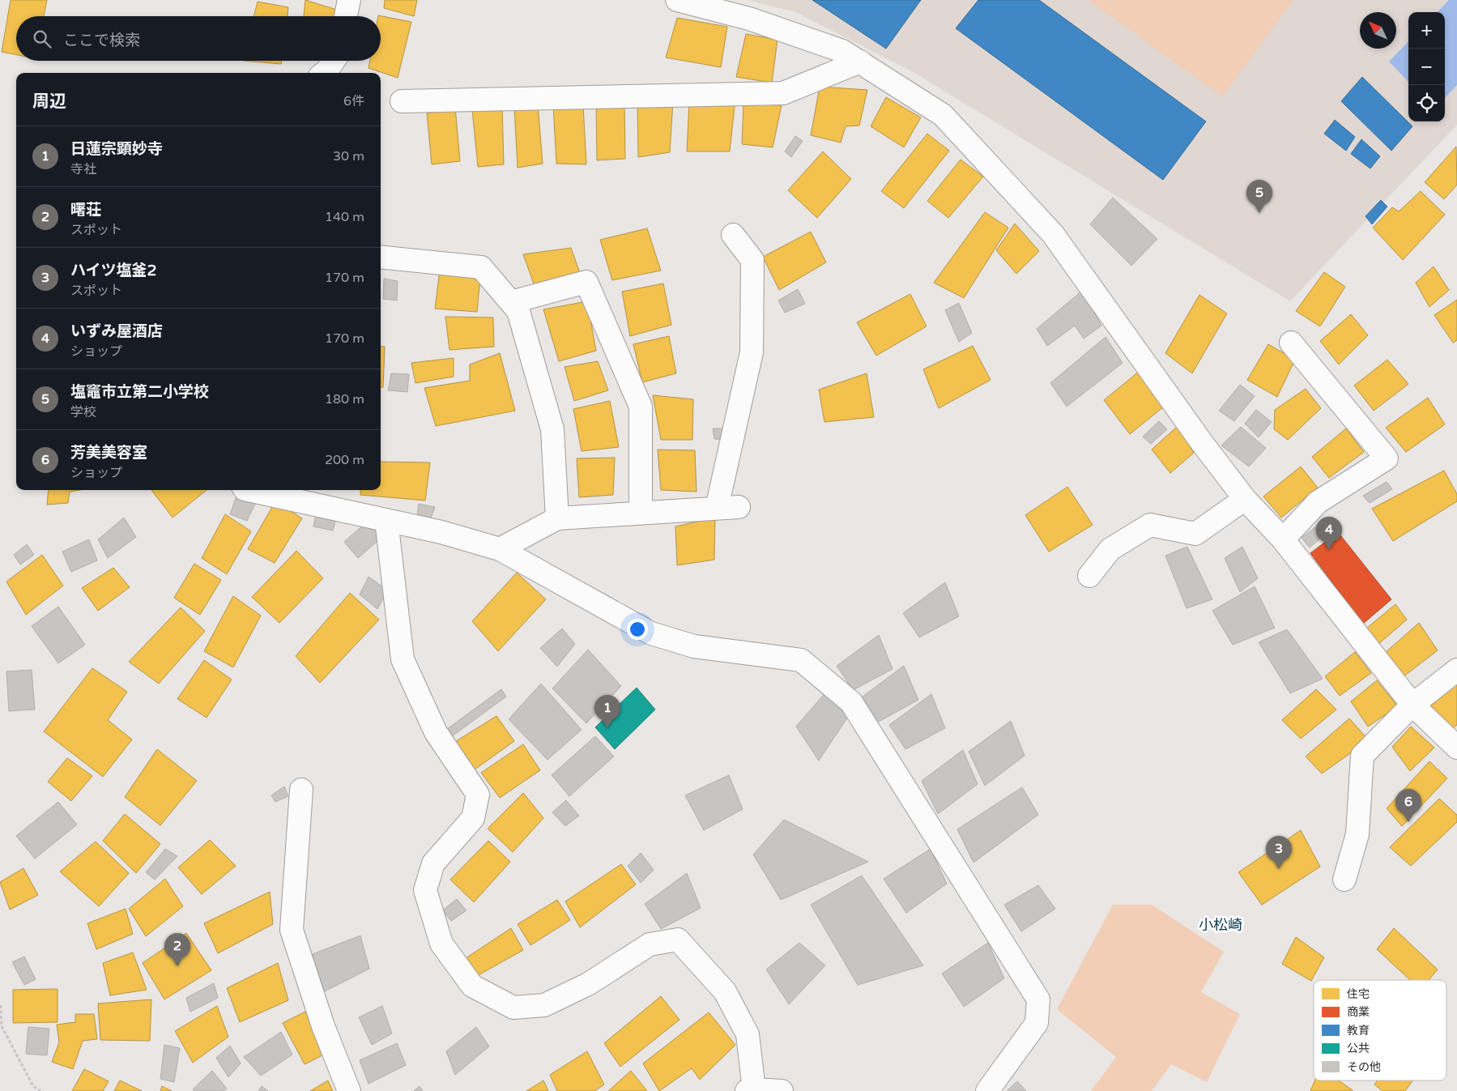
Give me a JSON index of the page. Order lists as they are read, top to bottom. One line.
{"districts":["小松崎"],"legend":["住宅","商業","教育","公共","その他"],"north":"top left","page":{"map_buttons":["+","−"],"search":"ここで検索","heading":["周辺","6件"],"list":[{"mark":"1","name":"日蓮宗顕妙寺","note":"寺社","value":"30 m"},{"mark":"2","name":"曙荘","note":"スポット","value":"140 m"},{"mark":"3","name":"ハイツ塩釜2","note":"スポット","value":"170 m"},{"mark":"4","name":"いずみ屋酒店","note":"ショップ","value":"170 m"},{"mark":"5","name":"塩竈市立第二小学校","note":"学校","value":"180 m"},{"mark":"6","name":"芳美美容室","note":"ショップ","value":"200 m"}],"pins":["5","4","1","6","3","2"]}}
